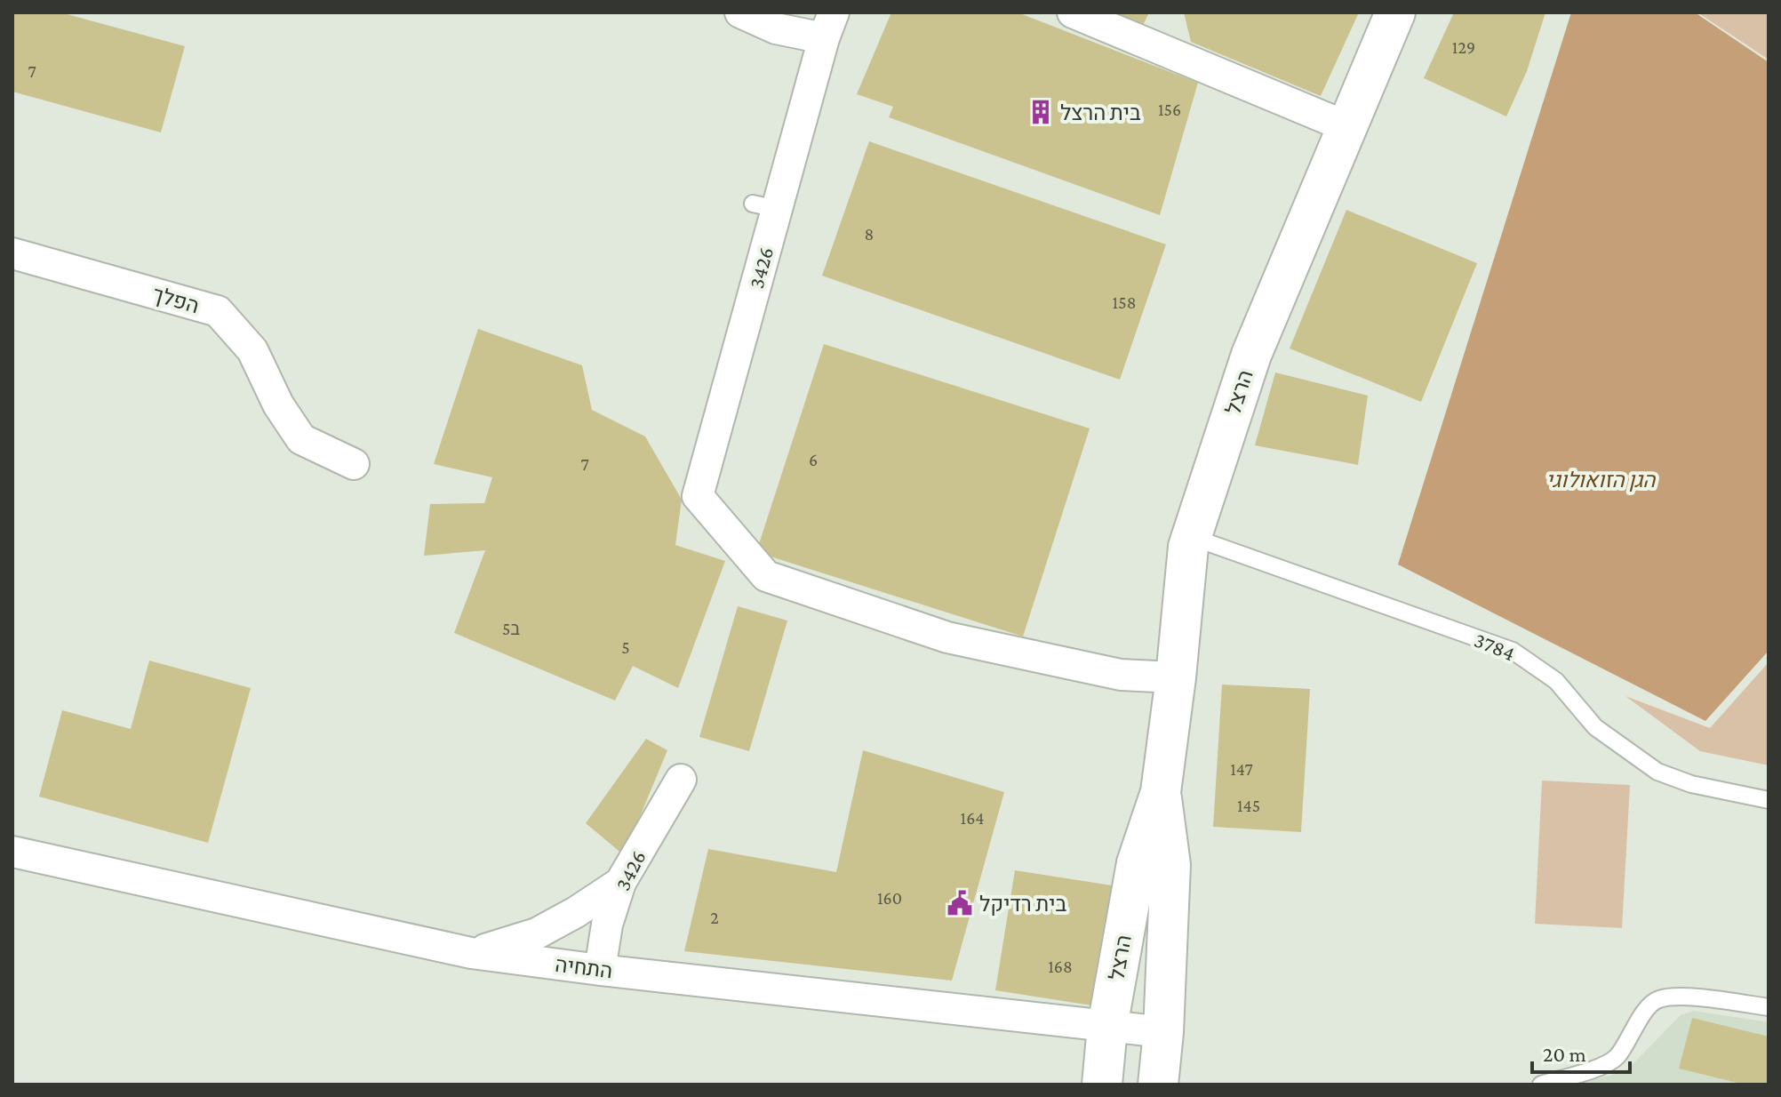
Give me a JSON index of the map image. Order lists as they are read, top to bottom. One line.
{"streets":{"street":["3426","הפלך","הרצל","התחיה"],"lane":["3784"]},"crossings":[["3426","הרצל"],["3426","התחיה"],["הרצל","3784"],["הרצל","התחיה"]],"parks":["הגן הזואולוגי"],"places":{"building":["בית הרצל"],"public building":["בית רדיקל"]},"house_numbers":["129","7","156","8","158","6","7","5ב","5","147","145","164","160","2","168"],"scale_bar":"20 m"}
